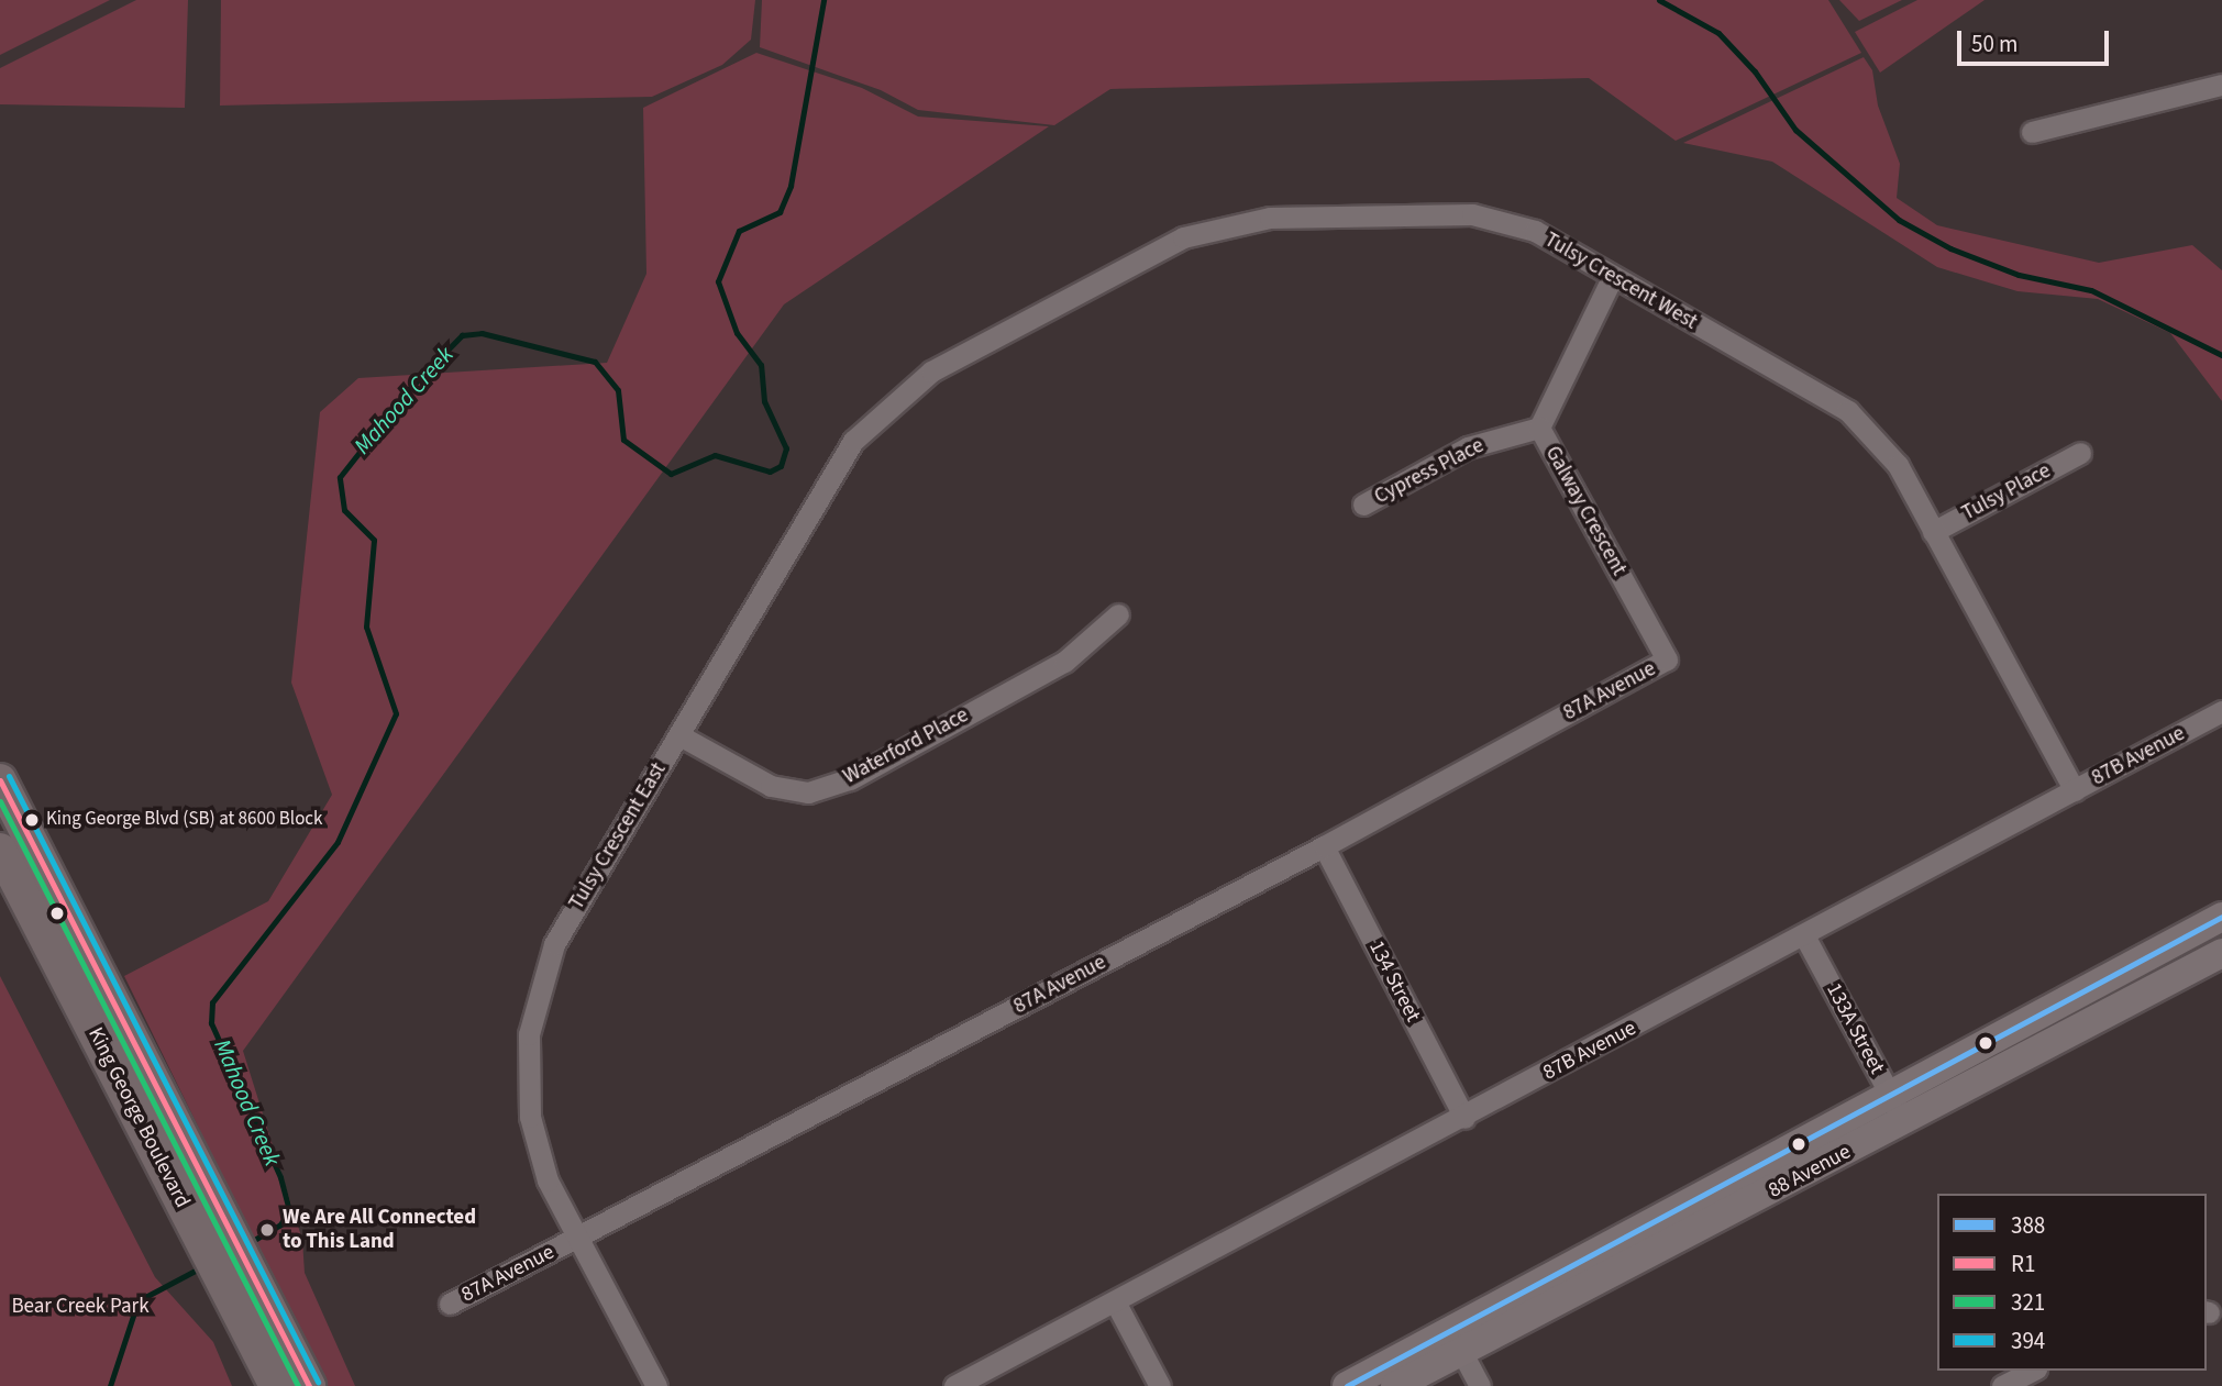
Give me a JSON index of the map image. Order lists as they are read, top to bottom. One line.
{"streets":{"main road":["King George Boulevard","88 Avenue"],"street":["Tulsy Crescent West","Cypress Place","Tulsy Place","Galway Crescent","87A Avenue","Waterford Place","87B Avenue","Tulsy Crescent East","134 Street","133A Street"]},"crossings":[["Tulsy Crescent West","Tulsy Place"],["Tulsy Crescent West","Galway Crescent"],["Tulsy Crescent West","87B Avenue"],["Tulsy Crescent West","Tulsy Crescent East"],["Cypress Place","Galway Crescent"],["Galway Crescent","87A Avenue"],["87A Avenue","Tulsy Crescent East"],["87A Avenue","134 Street"],["Waterford Place","Tulsy Crescent East"],["87B Avenue","134 Street"],["87B Avenue","133A Street"],["133A Street","88 Avenue"]],"water":["Mahood Creek"],"parks":["Bear Creek Park"],"places":["King George Blvd (SB) at 8600 Block","We Are All Connected to This Land"],"lines":["transit line 394","transit line R1","transit line 321","transit line 388"],"legend":["388","R1","321","394"],"scale_bar":"50 m"}
